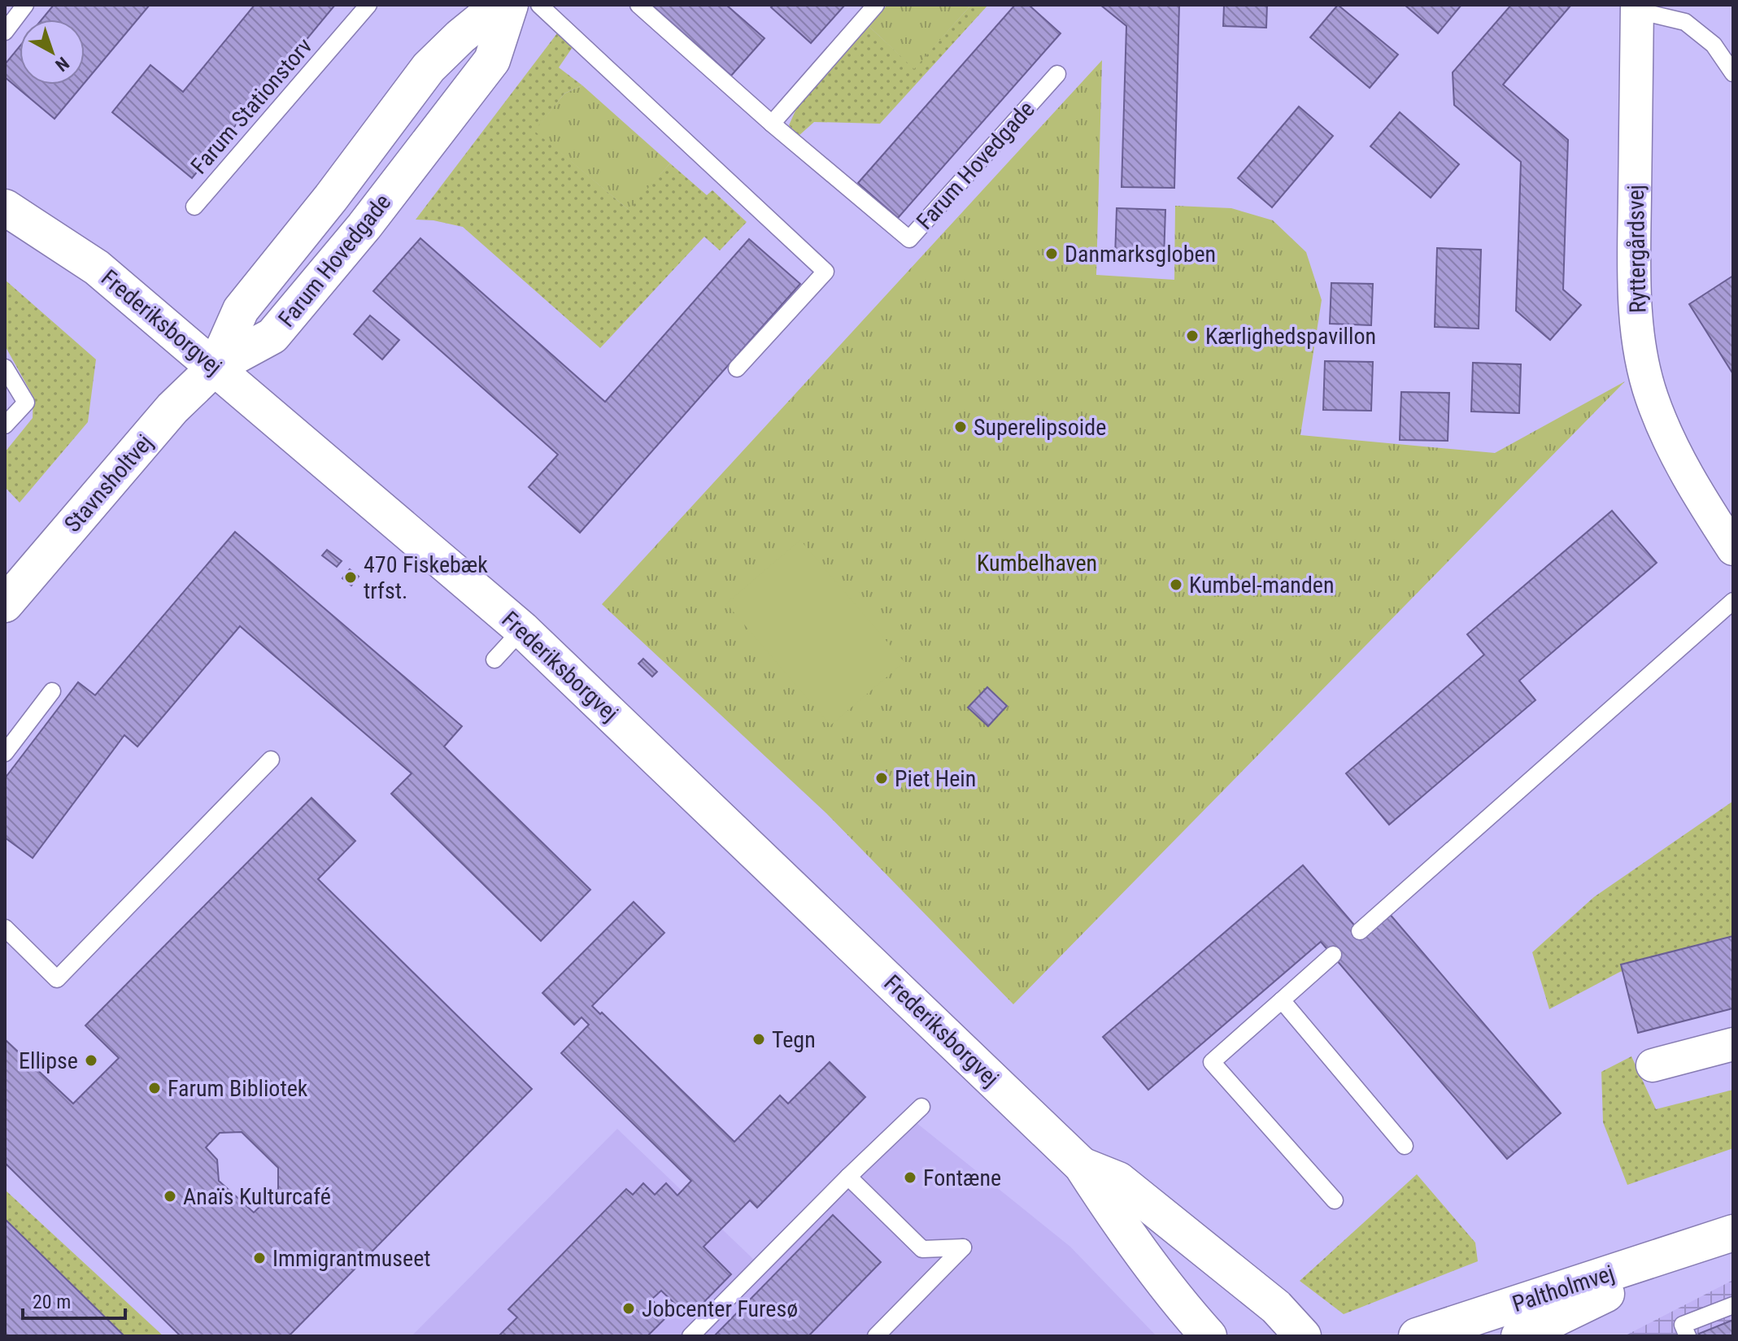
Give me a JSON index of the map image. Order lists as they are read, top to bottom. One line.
{"streets":{"street":["Farum Hovedgade","Ryttergårdsvej","Frederiksborgvej","Stavnsholtvej","Paltholmvej"],"lane":["Farum Stationstorv"]},"crossings":[["Farum Hovedgade","Frederiksborgvej"],["Farum Hovedgade","Stavnsholtvej"],["Frederiksborgvej","Stavnsholtvej"]],"parks":["Kumbelhaven"],"places":["Danmarksgloben","Kærlighedspavillon","Superelipsoide","470 Fiskebæk trfst.","Kumbel-manden","Piet Hein","Tegn","Ellipse","Farum Bibliotek","Fontæne","Anaïs Kulturcafé","Immigrantmuseet","Jobcenter Furesø"],"scale_bar":"20 m","north":"bottom right"}
